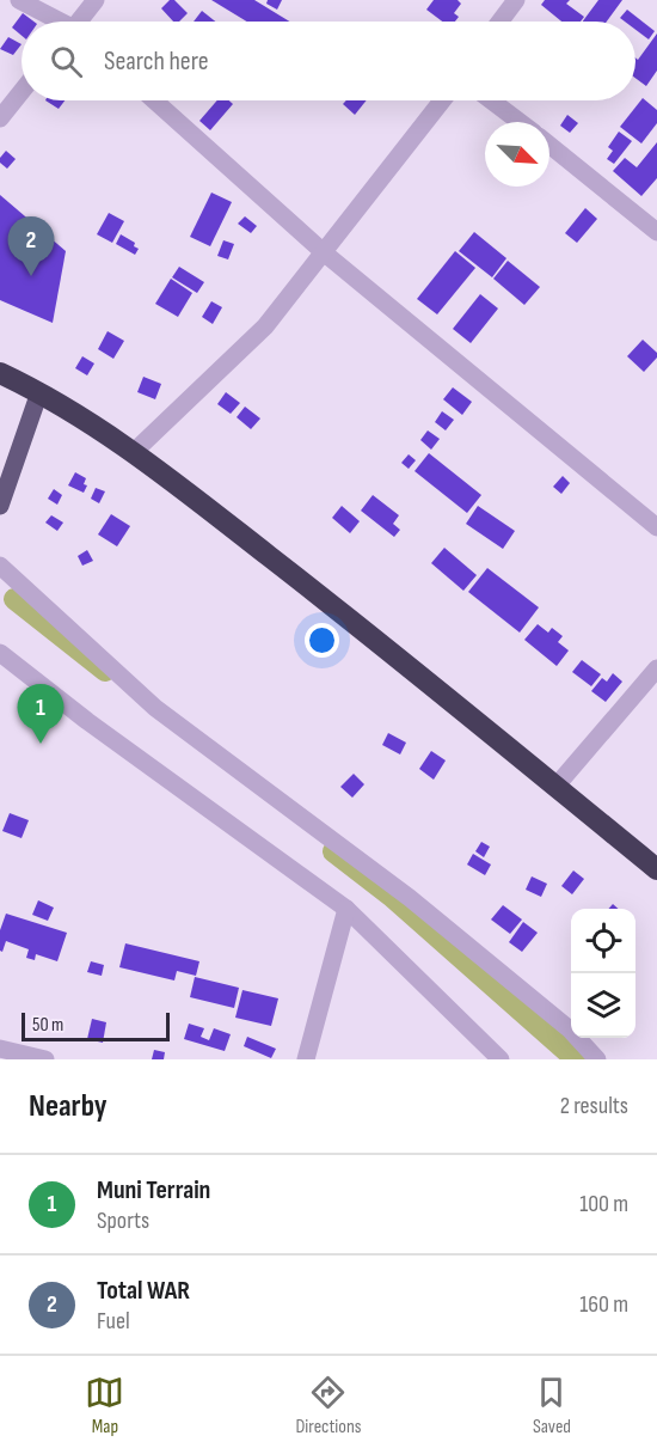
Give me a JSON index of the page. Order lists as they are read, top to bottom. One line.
{"scale_bar":"50 m","north":"bottom right","page":{"search":"Search here","pins":["2","1"],"scale":"50 m","heading":["Nearby","2 results"],"list":[{"mark":"1","name":"Muni Terrain","note":"Sports","value":"100 m"},{"mark":"2","name":"Total WAR","note":"Fuel","value":"160 m"}],"nav":["Map","Directions","Saved"]}}
